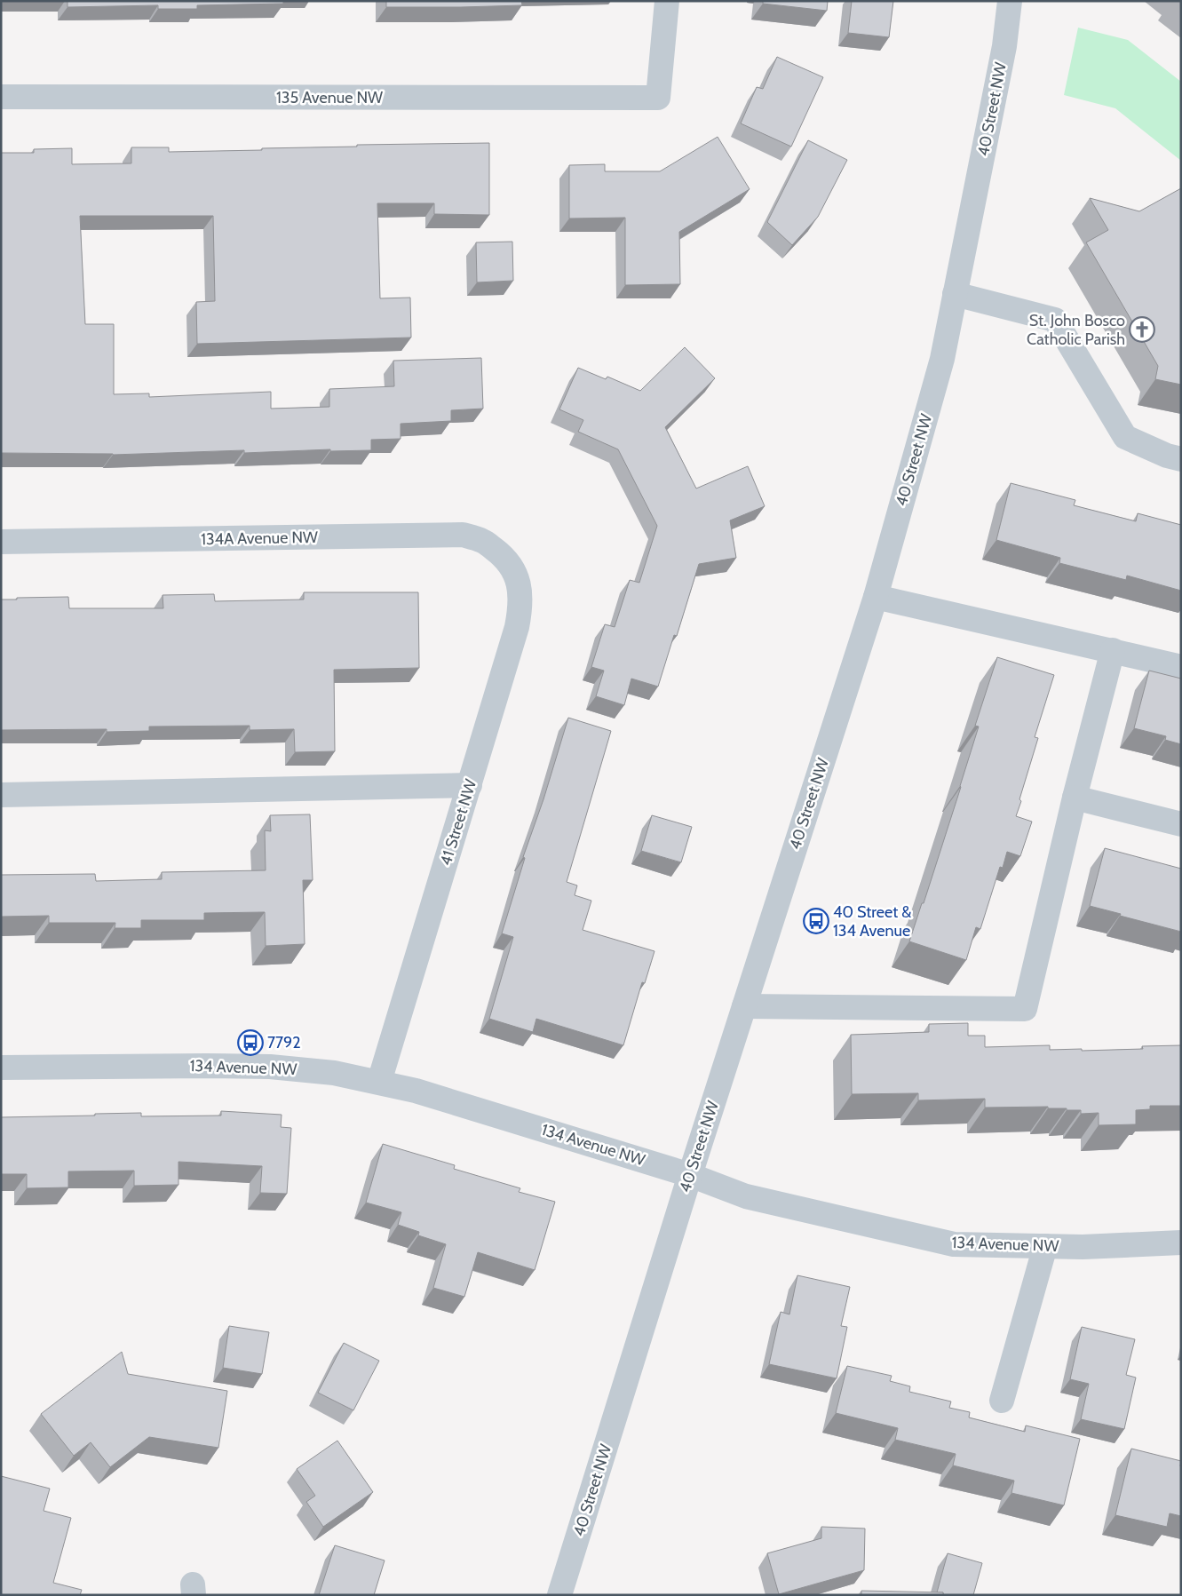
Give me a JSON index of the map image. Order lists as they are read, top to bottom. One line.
{"streets":{"street":["135 Avenue NW","40 Street NW","134A Avenue NW","41 Street NW","134 Avenue NW"]},"crossings":[["40 Street NW","134 Avenue NW"],["134A Avenue NW","41 Street NW"],["41 Street NW","134 Avenue NW"]],"places":{"church":["St. John Bosco Catholic Parish"],"bus stop":["40 Street & 134 Avenue","7792"]}}
